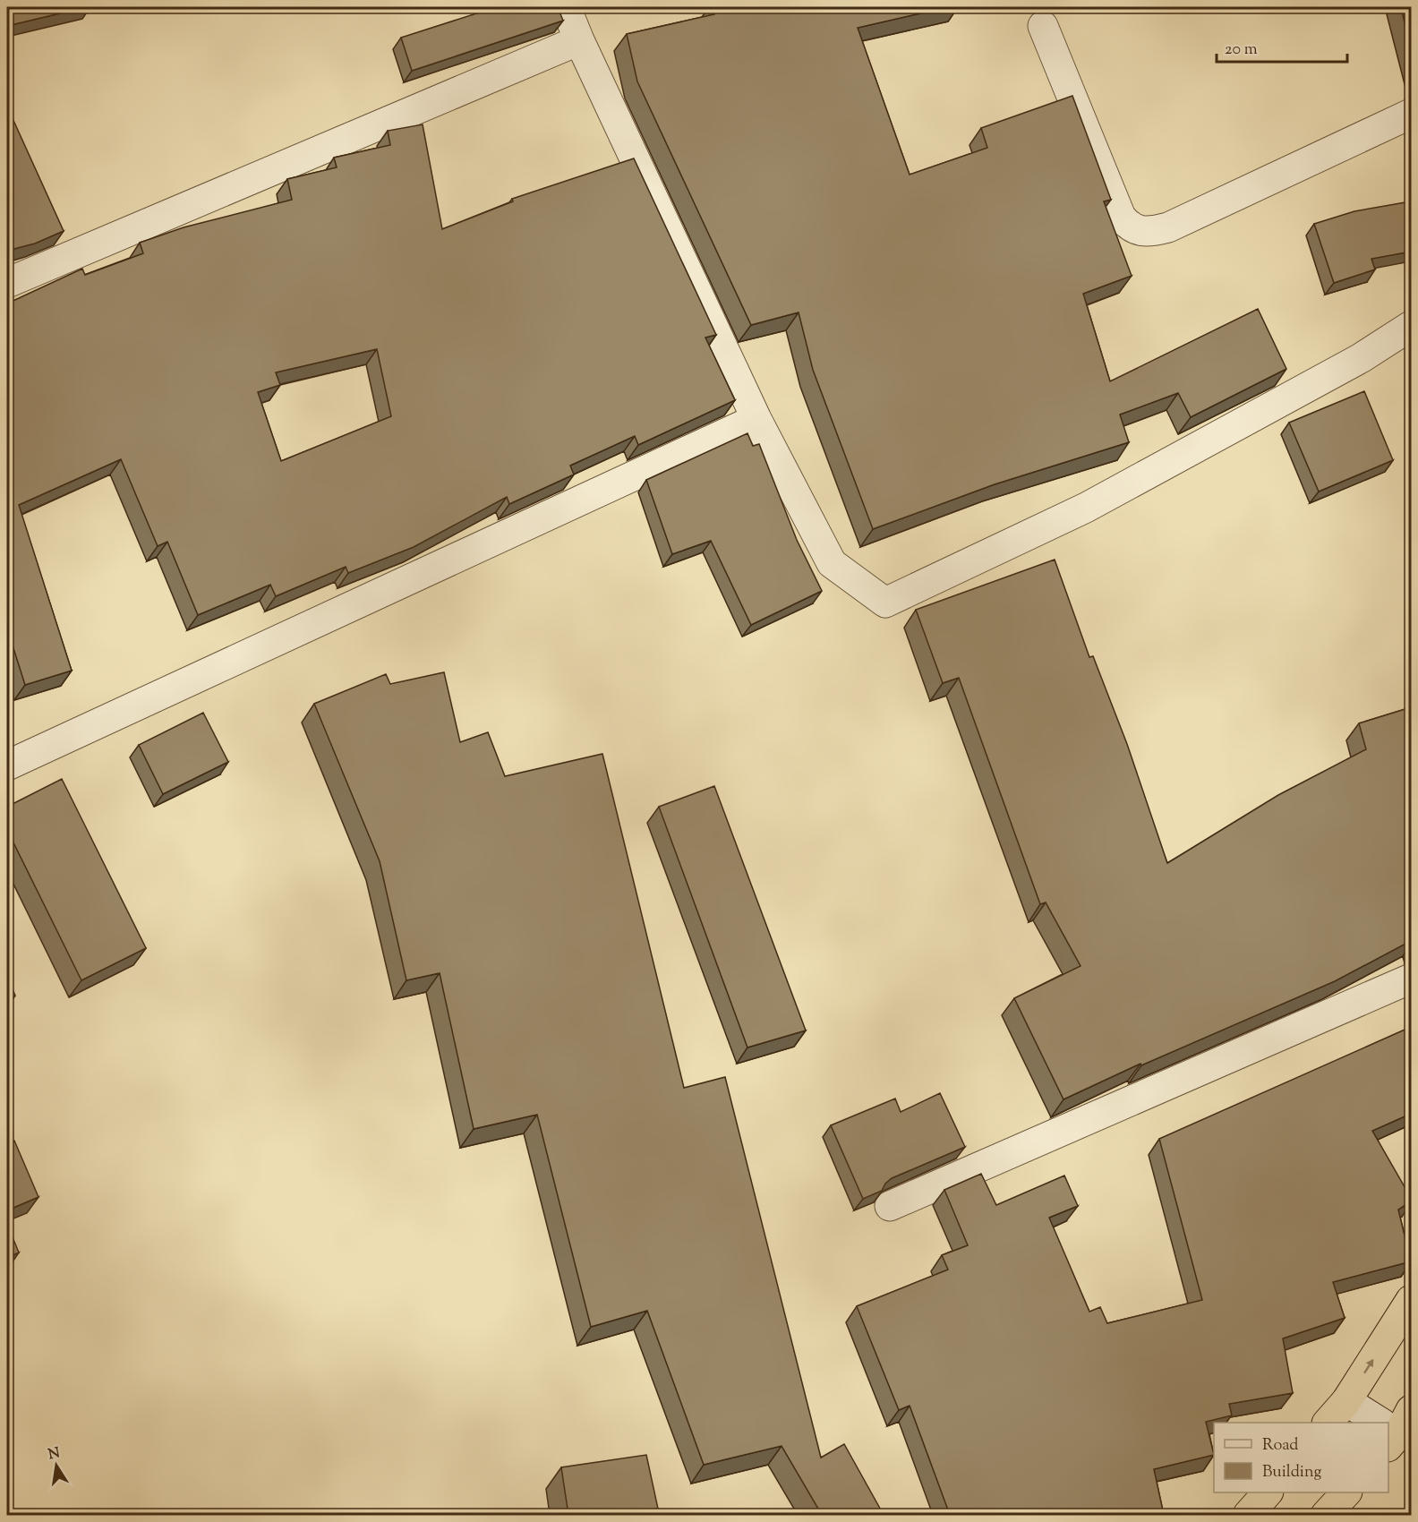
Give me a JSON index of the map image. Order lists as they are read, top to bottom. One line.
{"legend":["Road","Building"],"scale_bar":"20 m","north":"top"}
